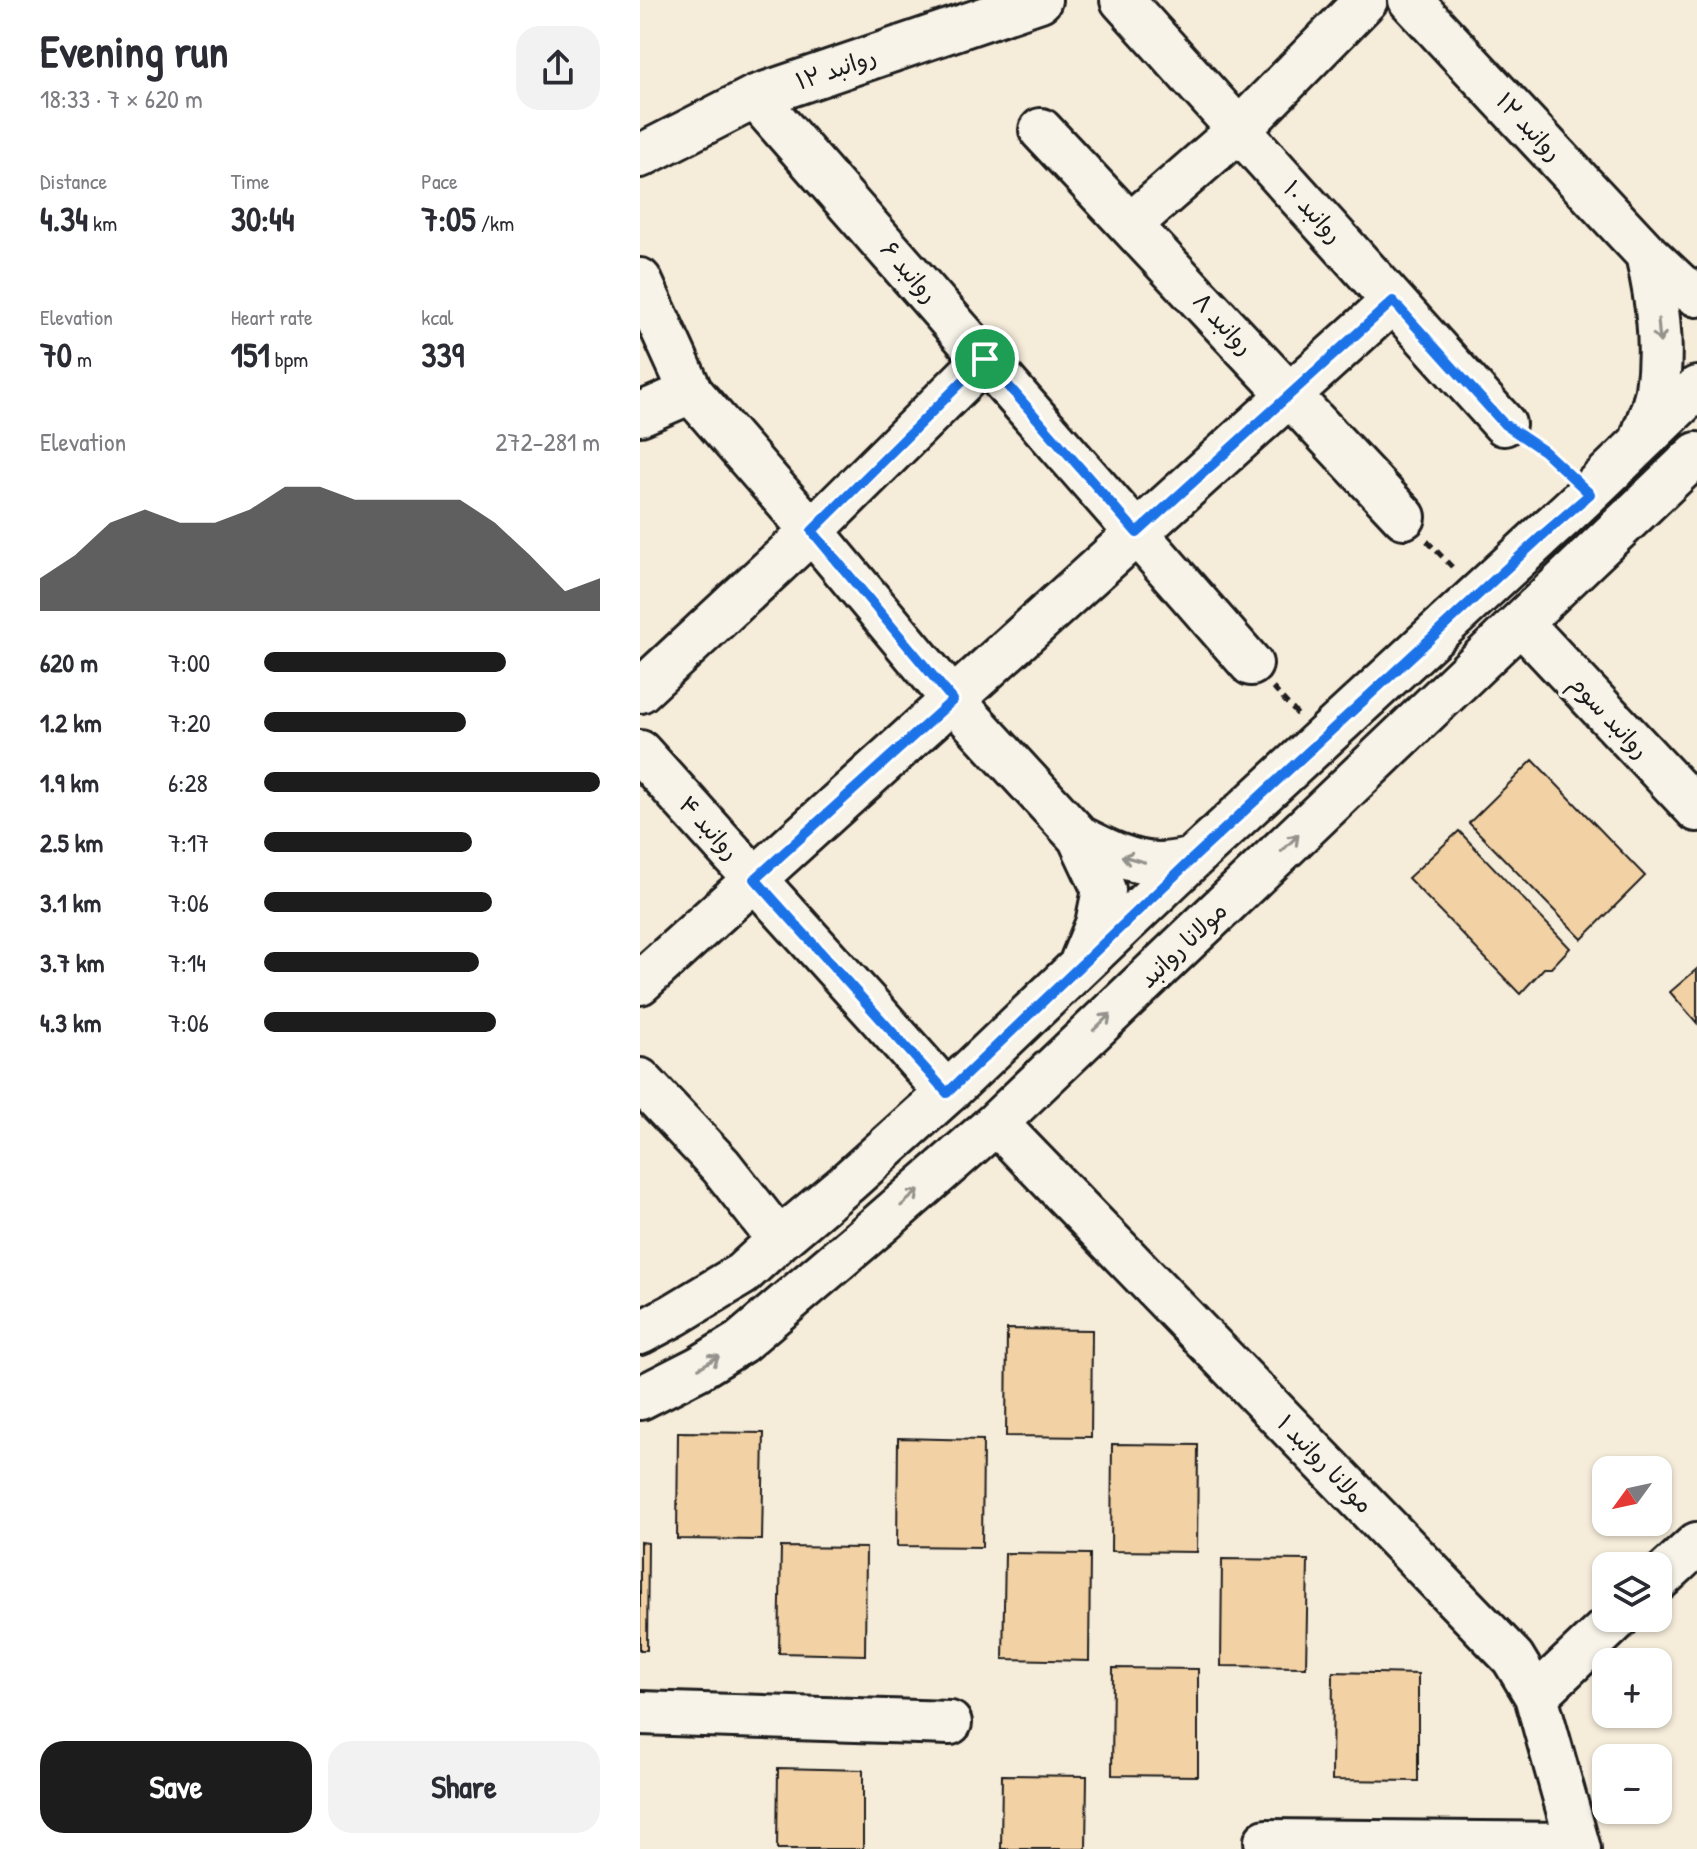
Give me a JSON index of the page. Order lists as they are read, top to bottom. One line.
{"streets":{"street":["روانبد ۱۲","روانبد ۱۰","روانبد ۶","روانبد ۸","روانبد سوم","روانبد ۴","مولانا روانبد","مولانا روانبد ۱"]},"crossings":[["روانبد ۱۲","روانبد ۶"],["روانبد سوم","مولانا روانبد"],["مولانا روانبد","مولانا روانبد ۱"]],"north":"bottom left","page":{"heading":["Evening run","18:33 · 7 × 620 m"],"stats":[["Distance","4.34 km"],["Time","30:44"],["Pace","7:05 /km"],["Elevation","70 m"],["Heart rate","151 bpm"],["kcal","339"]],"chart":["Elevation","272–281 m"],"list":[{"name":"620 m","note":"7:00"},{"name":"1.2 km","note":"7:20"},{"name":"1.9 km","note":"6:28"},{"name":"2.5 km","note":"7:17"},{"name":"3.1 km","note":"7:06"},{"name":"3.7 km","note":"7:14"},{"name":"4.3 km","note":"7:06"}],"map_buttons":["+","−"],"buttons":["Save","Share"]}}
